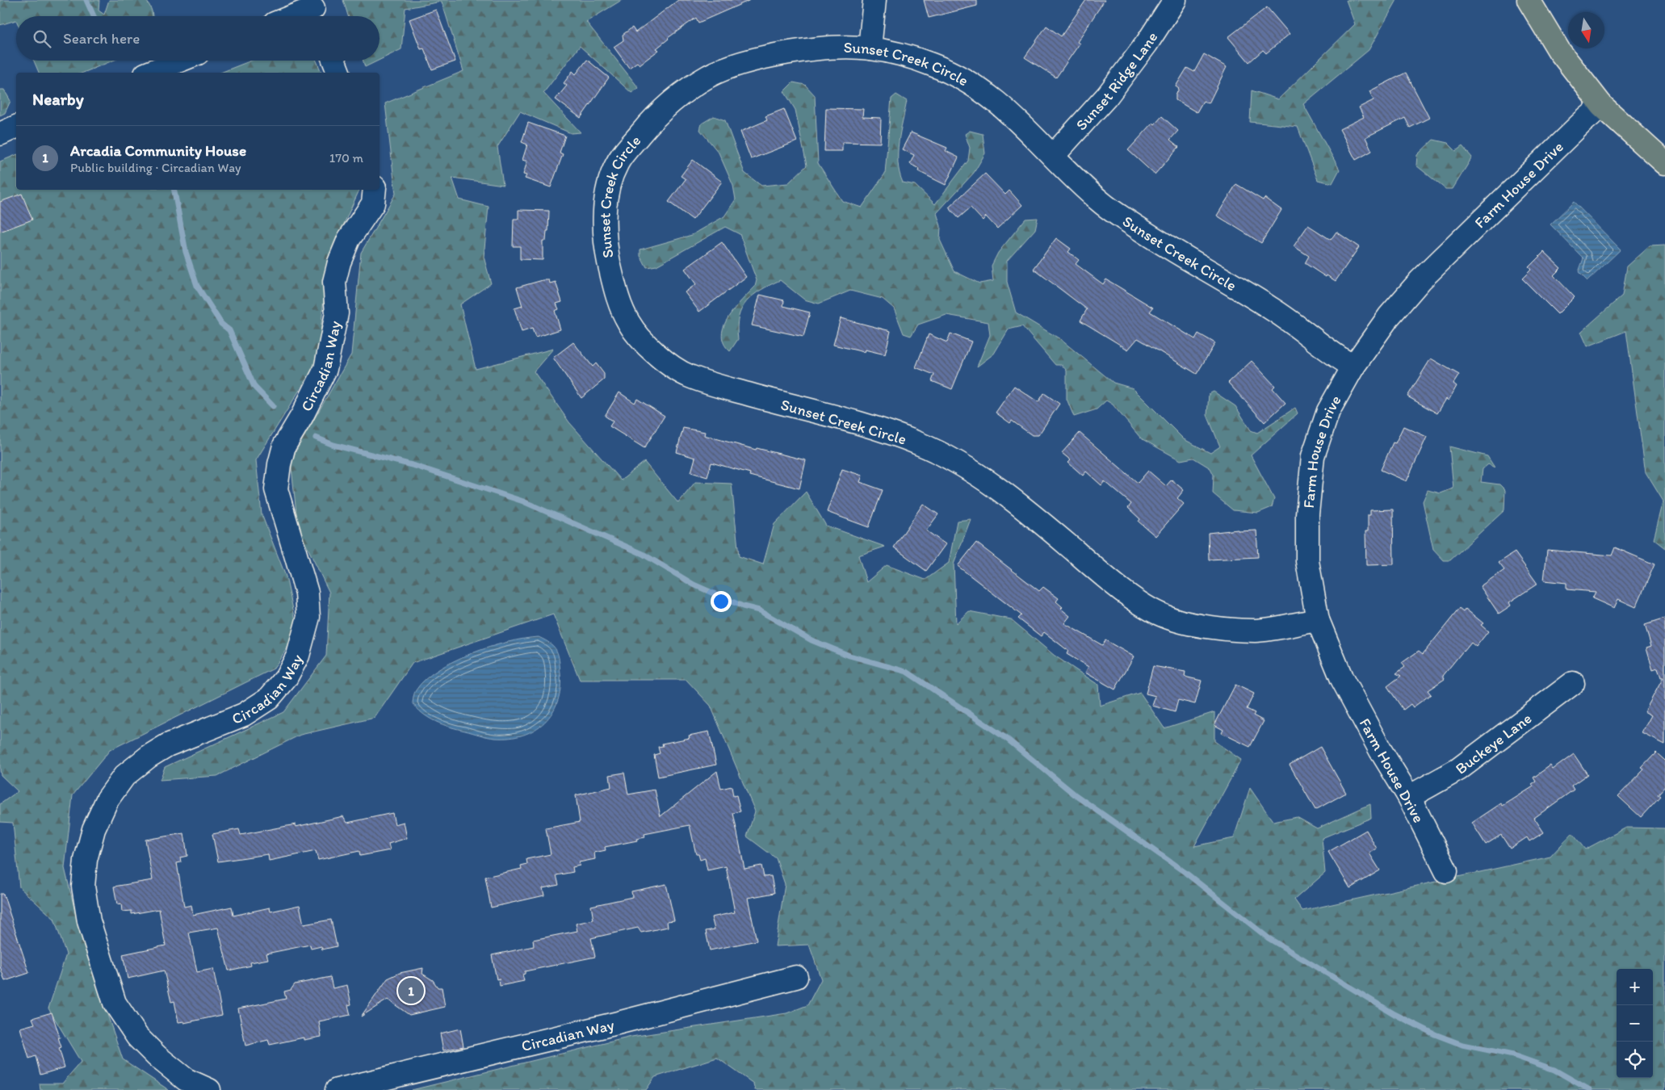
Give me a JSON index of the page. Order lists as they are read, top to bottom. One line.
{"streets":{"street":["Sunset Creek Circle","Sunset Ridge Lane","Farm House Drive","Circadian Way","Buckeye Lane"]},"crossings":[["Sunset Creek Circle","Sunset Ridge Lane"],["Sunset Creek Circle","Farm House Drive"],["Farm House Drive","Buckeye Lane"]],"north":"bottom","page":{"search":"Search here","heading":"Nearby","list":[{"mark":"1","name":"Arcadia Community House","note":"Public building · Circadian Way","value":"170 m"}],"map_buttons":["+","−"],"pins":"1"}}
